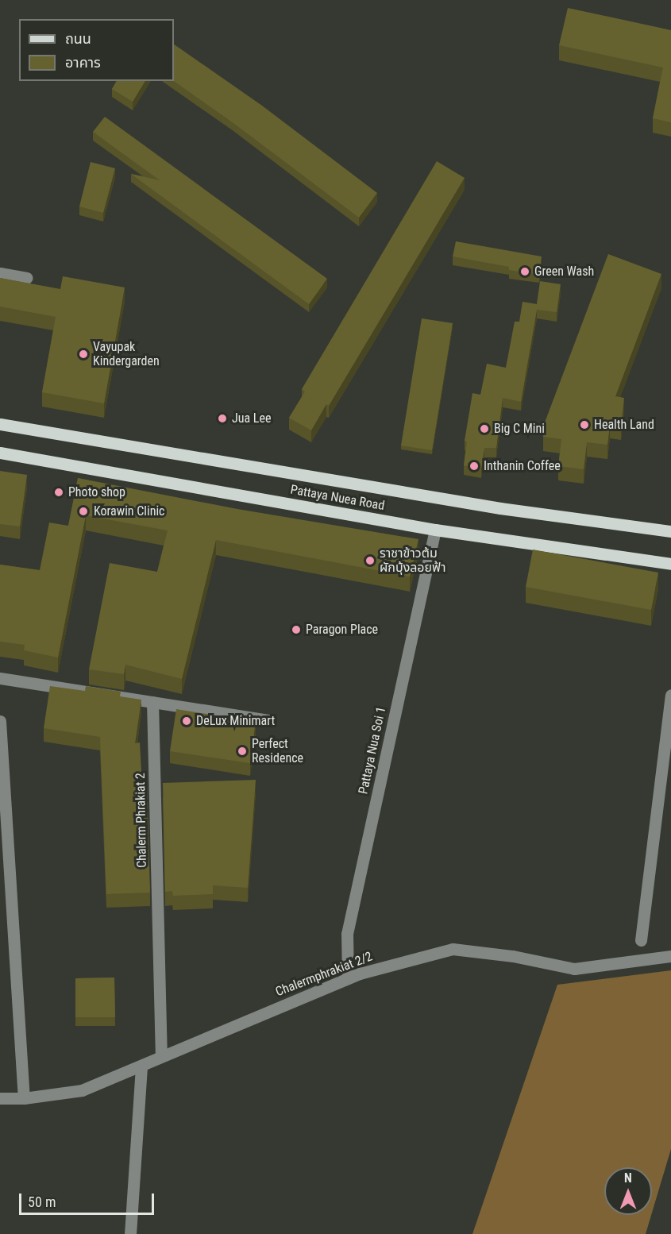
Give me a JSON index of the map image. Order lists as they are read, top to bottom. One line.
{"streets":{"main road":["Pattaya Nuea Road"],"street":["Pattaya Nua Soi 1","Chalerm Phrakiat 2","Chalermphrakiat 2/2"]},"crossings":[["Pattaya Nuea Road","Pattaya Nua Soi 1"],["Pattaya Nua Soi 1","Chalermphrakiat 2/2"],["Chalerm Phrakiat 2","Chalermphrakiat 2/2"]],"places":["Green Wash","Vayupak Kindergarden","Jua Lee","Health Land","Big C Mini","Inthanin Coffee","Photo shop","Korawin Clinic","ราชาข้าวต้ม ผักบุ้งลอยฟ้า","Paragon Place","DeLux Minimart","Perfect Residence"],"legend":["ถนน","อาคาร"],"scale_bar":"50 m","north":"top"}
